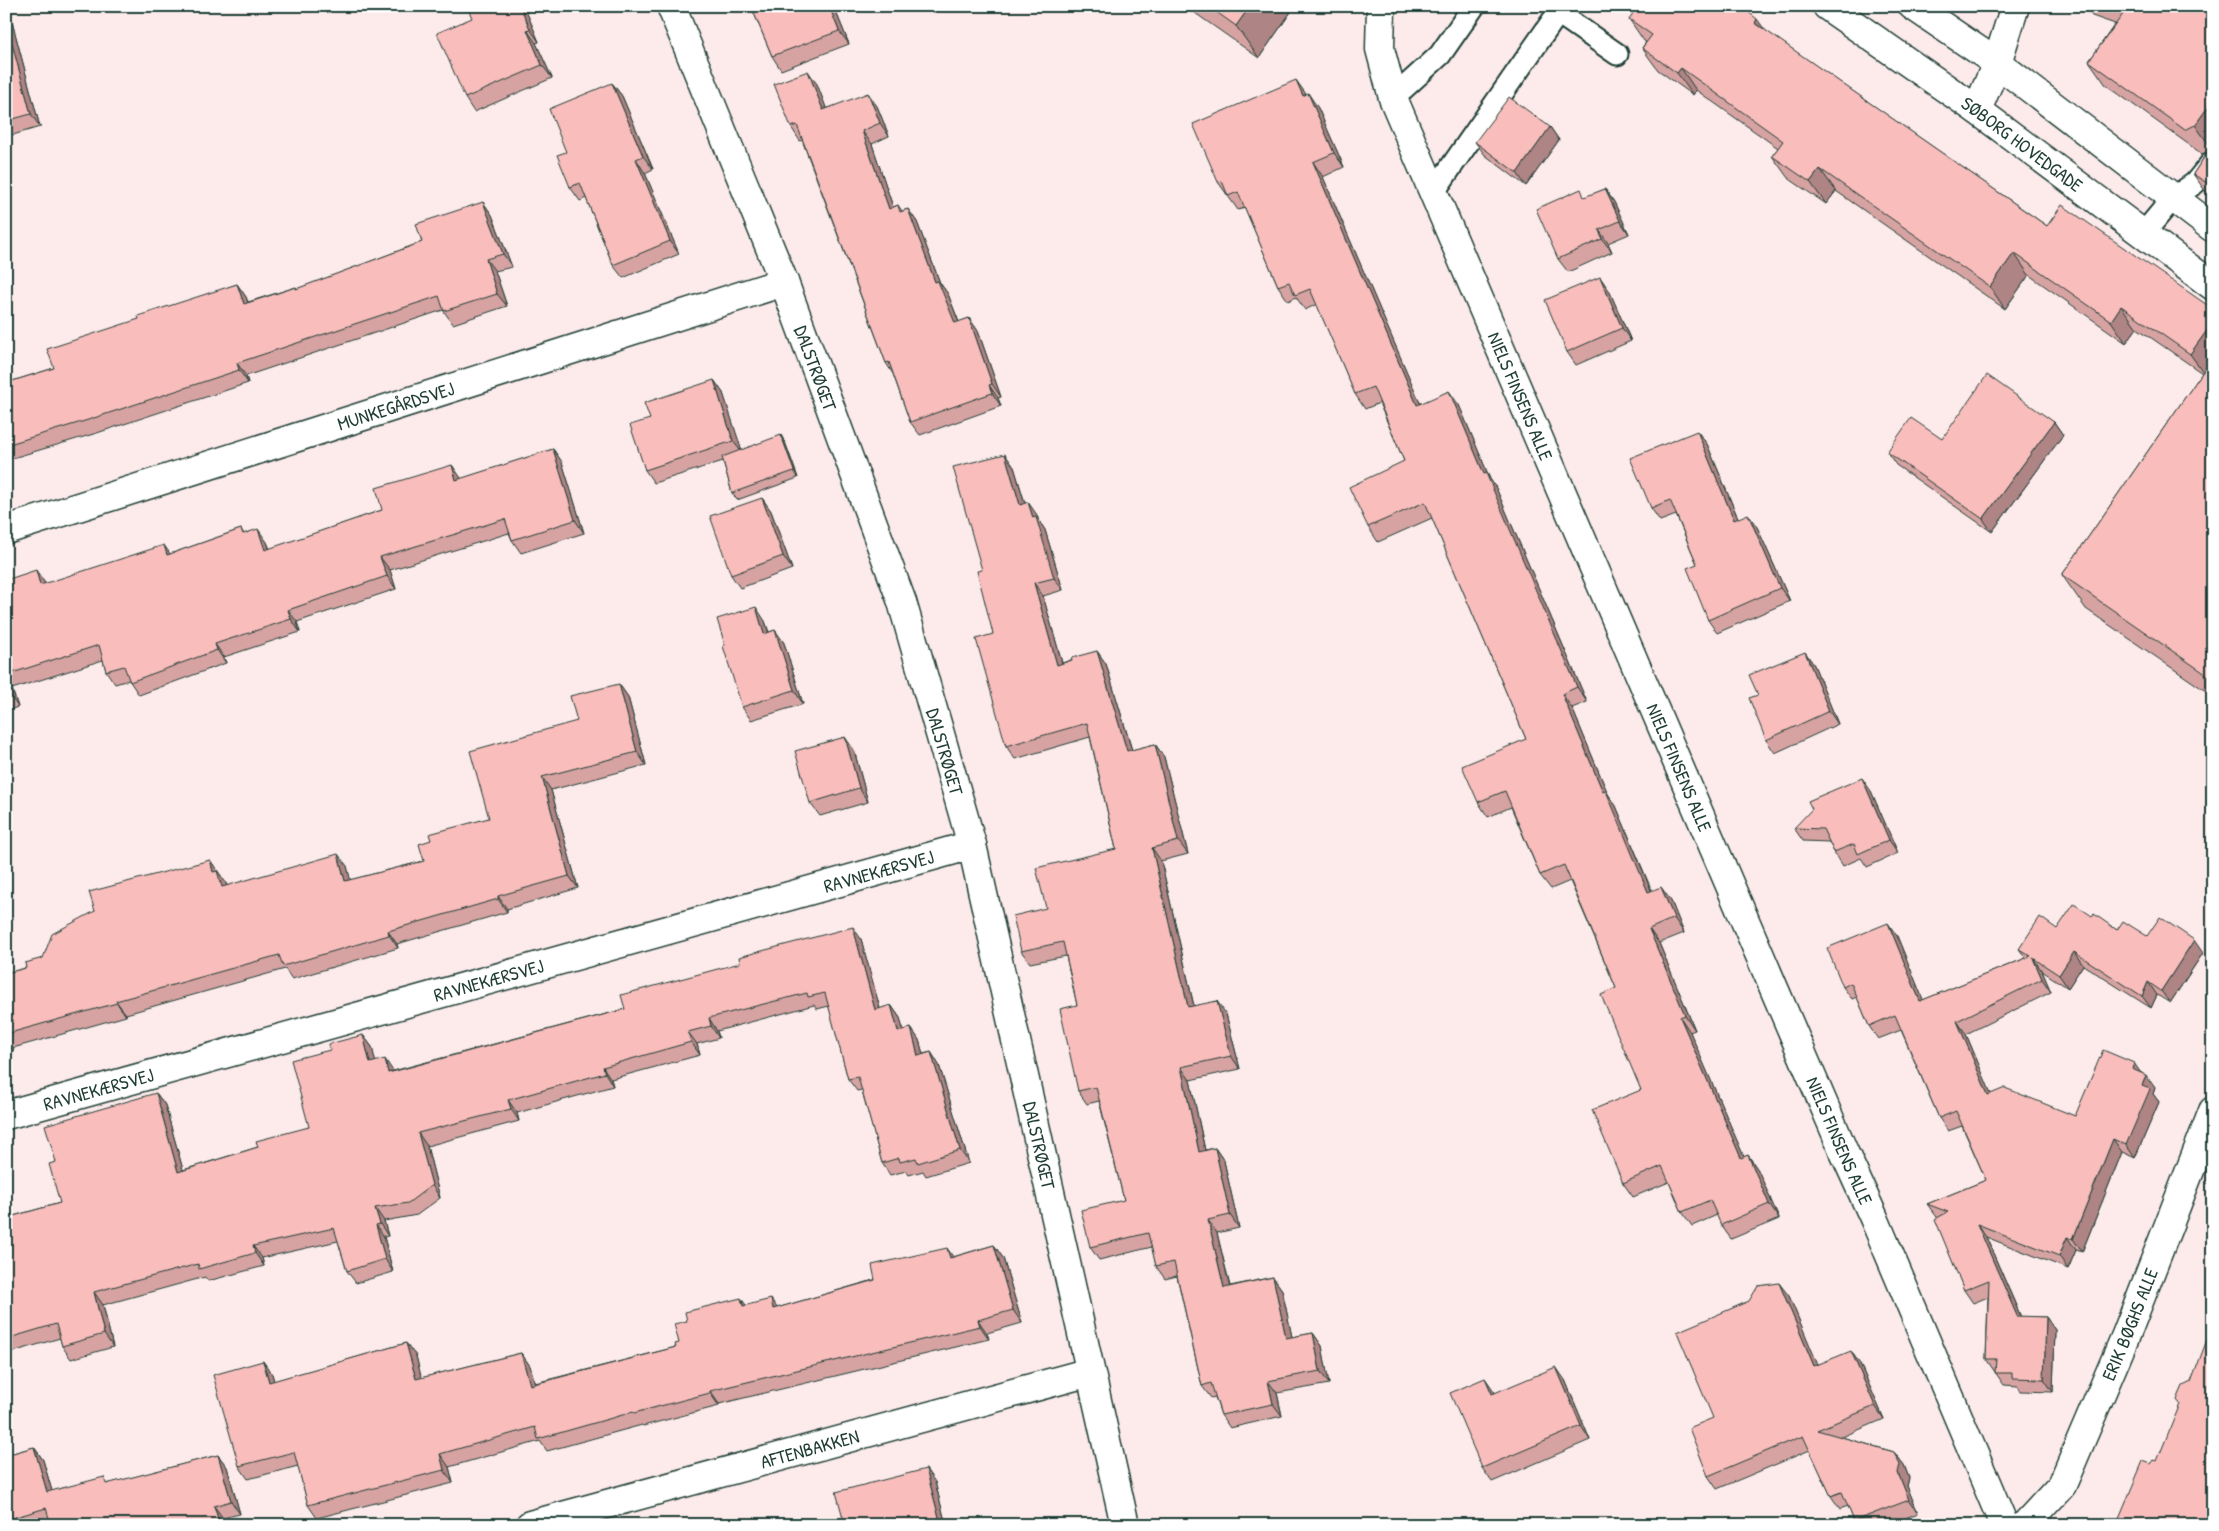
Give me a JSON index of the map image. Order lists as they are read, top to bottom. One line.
{"streets":{"street":["SØBORG HOVEDGADE","DALSTRØGET","NIELS FINSENS ALLE","MUNKEGÅRDSVEJ","RAVNEKÆRSVEJ","ERIK BØGHS ALLE","AFTENBAKKEN"]},"crossings":[["DALSTRØGET","MUNKEGÅRDSVEJ"],["DALSTRØGET","RAVNEKÆRSVEJ"],["DALSTRØGET","AFTENBAKKEN"]]}
